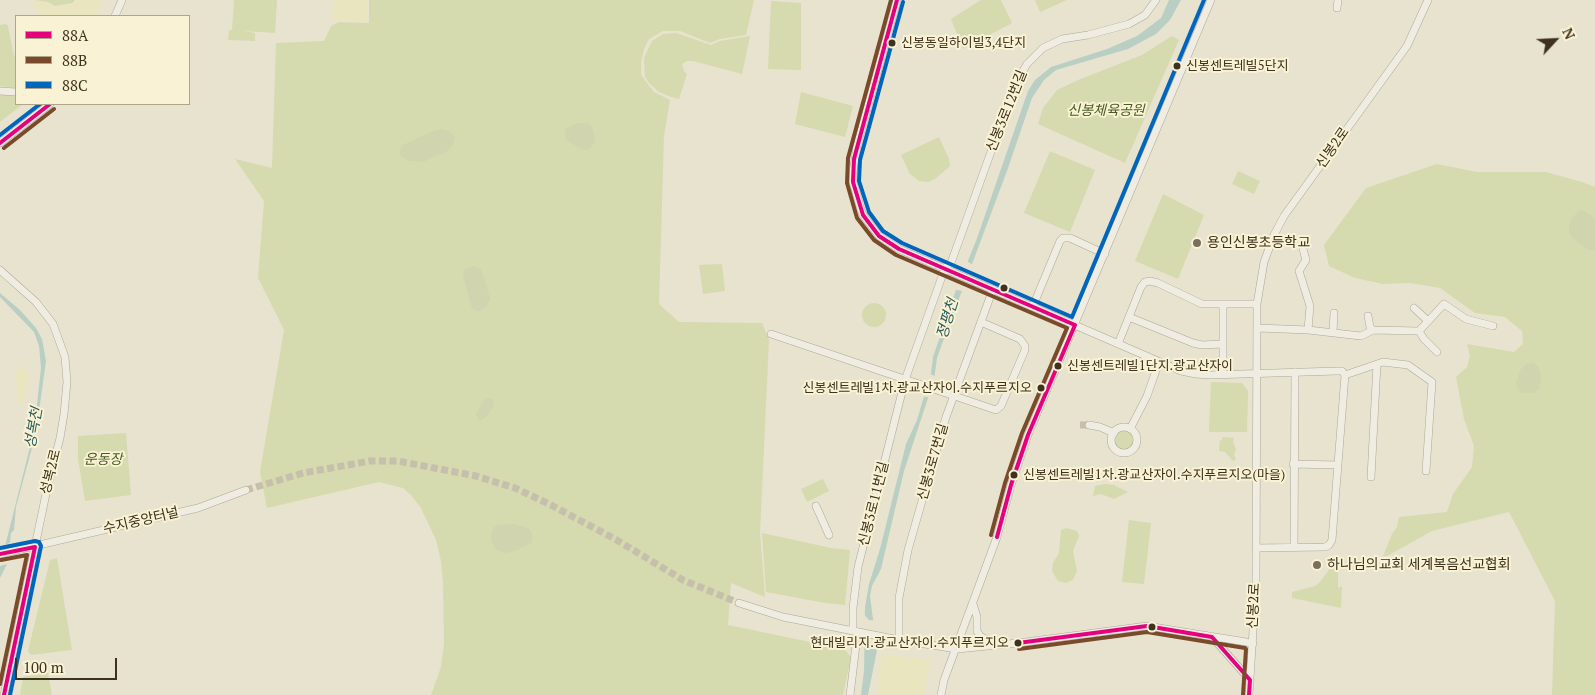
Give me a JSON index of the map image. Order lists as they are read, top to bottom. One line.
{"streets":{"street":["신봉3로12번길","신봉2로","신봉3로7번길","성복2로","신봉3로11번길","수지중앙터널"]},"crossings":[["신봉3로12번길","신봉3로11번길"],["성복2로","수지중앙터널"]],"water":["정평천","성복천"],"parks":["신봉체육공원","운동장"],"places":["신봉동일하이빌3,4단지","신봉센트레빌5단지","용인신봉초등학교","신봉센트레빌1단지.광교산자이","신봉센트레빌1차.광교산자이.수지푸르지오","신봉센트레빌1차.광교산자이.수지푸르지오(마을)","하나님의교회 세계복음선교협회","현대빌리지.광교산자이.수지푸르지오"],"lines":["transit line 88A","transit line 88B","transit line 88C"],"legend":["88A","88B","88C"],"scale_bar":"100 m","north":"top right"}
